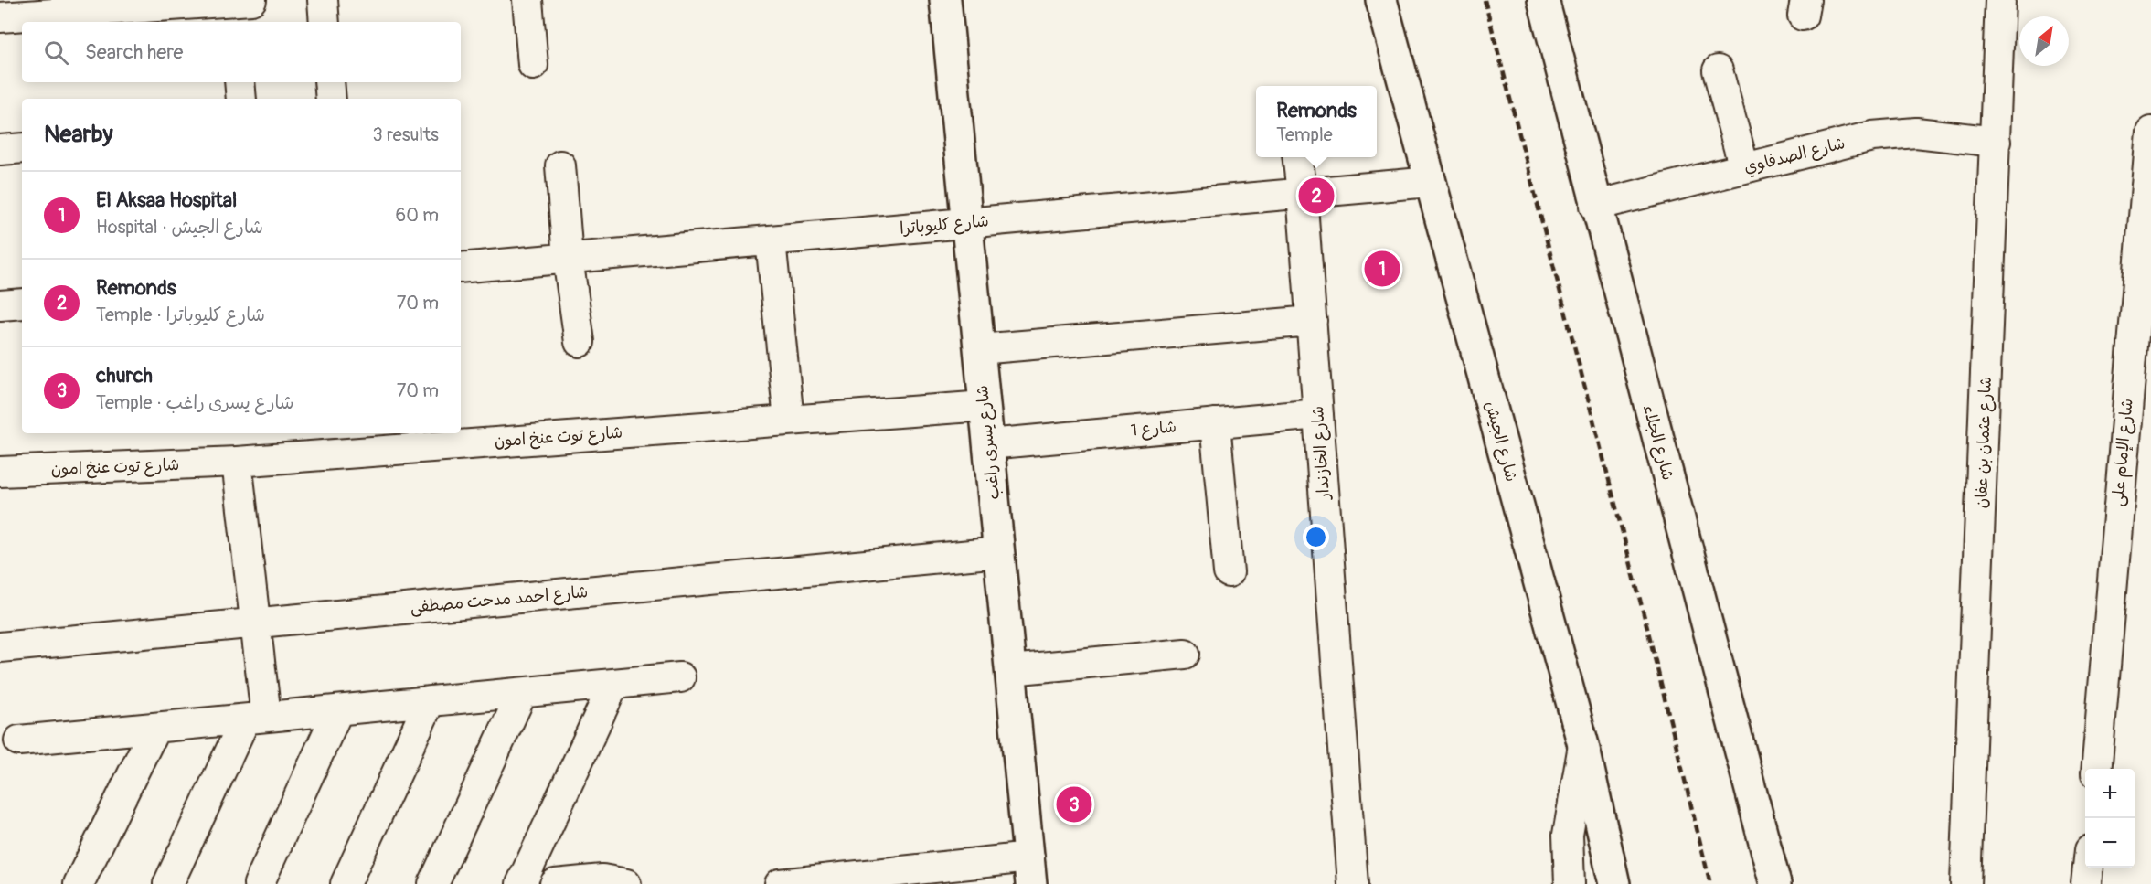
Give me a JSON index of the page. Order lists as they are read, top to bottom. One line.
{"streets":{"street":["شارع الصدفاوي","شارع كليوباترا","شارع 1","شارع توت عنخ امون","شارع الجيش","شارع يسرى راغب","شارع الجلاء","شارع عثمان بن عفان","شارع الخازندار","شارع الإمام على","شارع احمد مدحت مصطفى"]},"crossings":[["شارع الصدفاوي","شارع الجلاء"],["شارع الصدفاوي","شارع عثمان بن عفان"],["شارع كليوباترا","شارع الجيش"],["شارع كليوباترا","شارع يسرى راغب"],["شارع كليوباترا","شارع الخازندار"],["شارع 1","شارع يسرى راغب"],["شارع 1","شارع الخازندار"],["شارع توت عنخ امون","شارع يسرى راغب"],["شارع يسرى راغب","شارع احمد مدحت مصطفى"]],"north":"top right","page":{"search":"Search here","popup":["Remonds","Temple"],"heading":["Nearby","3 results"],"list":[{"mark":"1","name":"El Aksaa Hospital","note":"Hospital · شارع الجيش","value":"60 m"},{"mark":"2","name":"Remonds","note":"Temple · شارع كليوباترا","value":"70 m"},{"mark":"3","name":"church","note":"Temple · شارع يسرى راغب","value":"70 m"}],"pins":["2","1","3"],"map_buttons":["+","−"]}}
